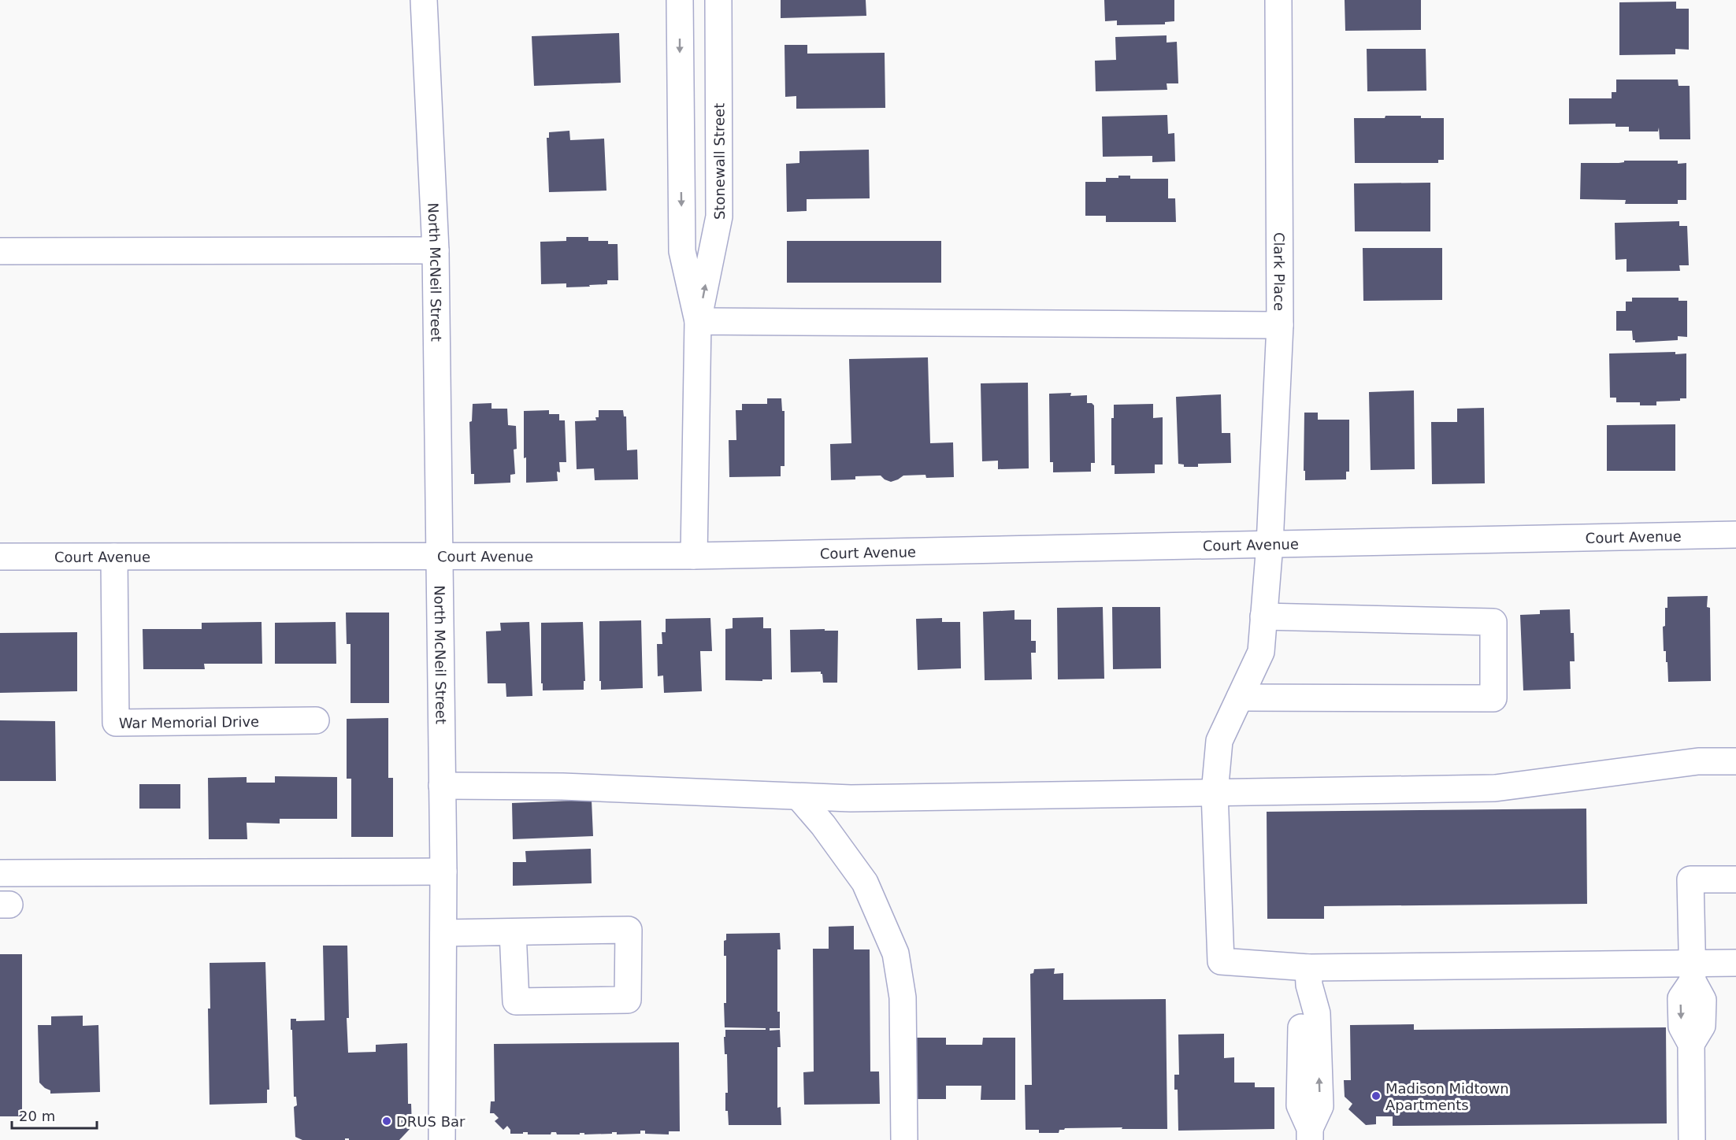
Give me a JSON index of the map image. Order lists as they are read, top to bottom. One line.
{"streets":{"street":["Stonewall Street","North McNeil Street","Clark Place","Court Avenue","War Memorial Drive"]},"crossings":[["Stonewall Street","Court Avenue"],["North McNeil Street","Court Avenue"],["Clark Place","Court Avenue"],["Court Avenue","War Memorial Drive"]],"places":["Madison Midtown Apartments","DRUS Bar"],"scale_bar":"20 m"}
